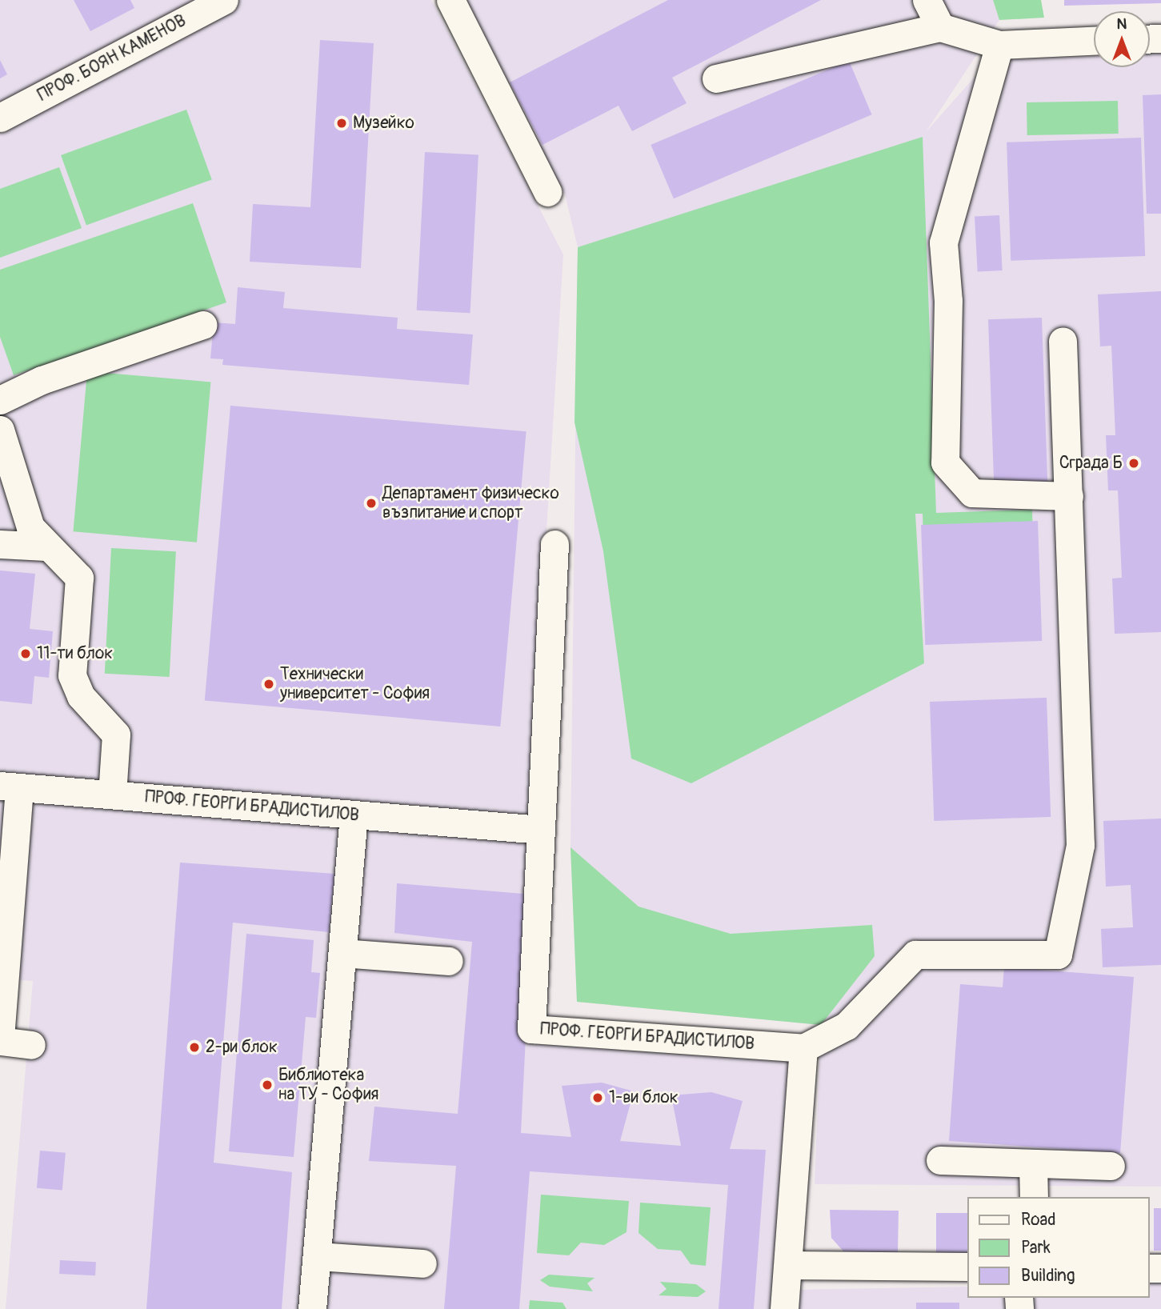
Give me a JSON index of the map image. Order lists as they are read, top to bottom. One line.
{"streets":{"street":["ПРОФ. БОЯН КАМЕНОВ","ПРОФ. ГЕОРГИ БРАДИСТИЛОВ"]},"places":["Музейко","Сграда Б","Департамент физическо възпитание и спорт","11-ти блок","Технически университет - София","2-ри блок","Библиотека на ТУ - София","1-ви блок"],"legend":["Road","Park","Building"],"north":"top"}
